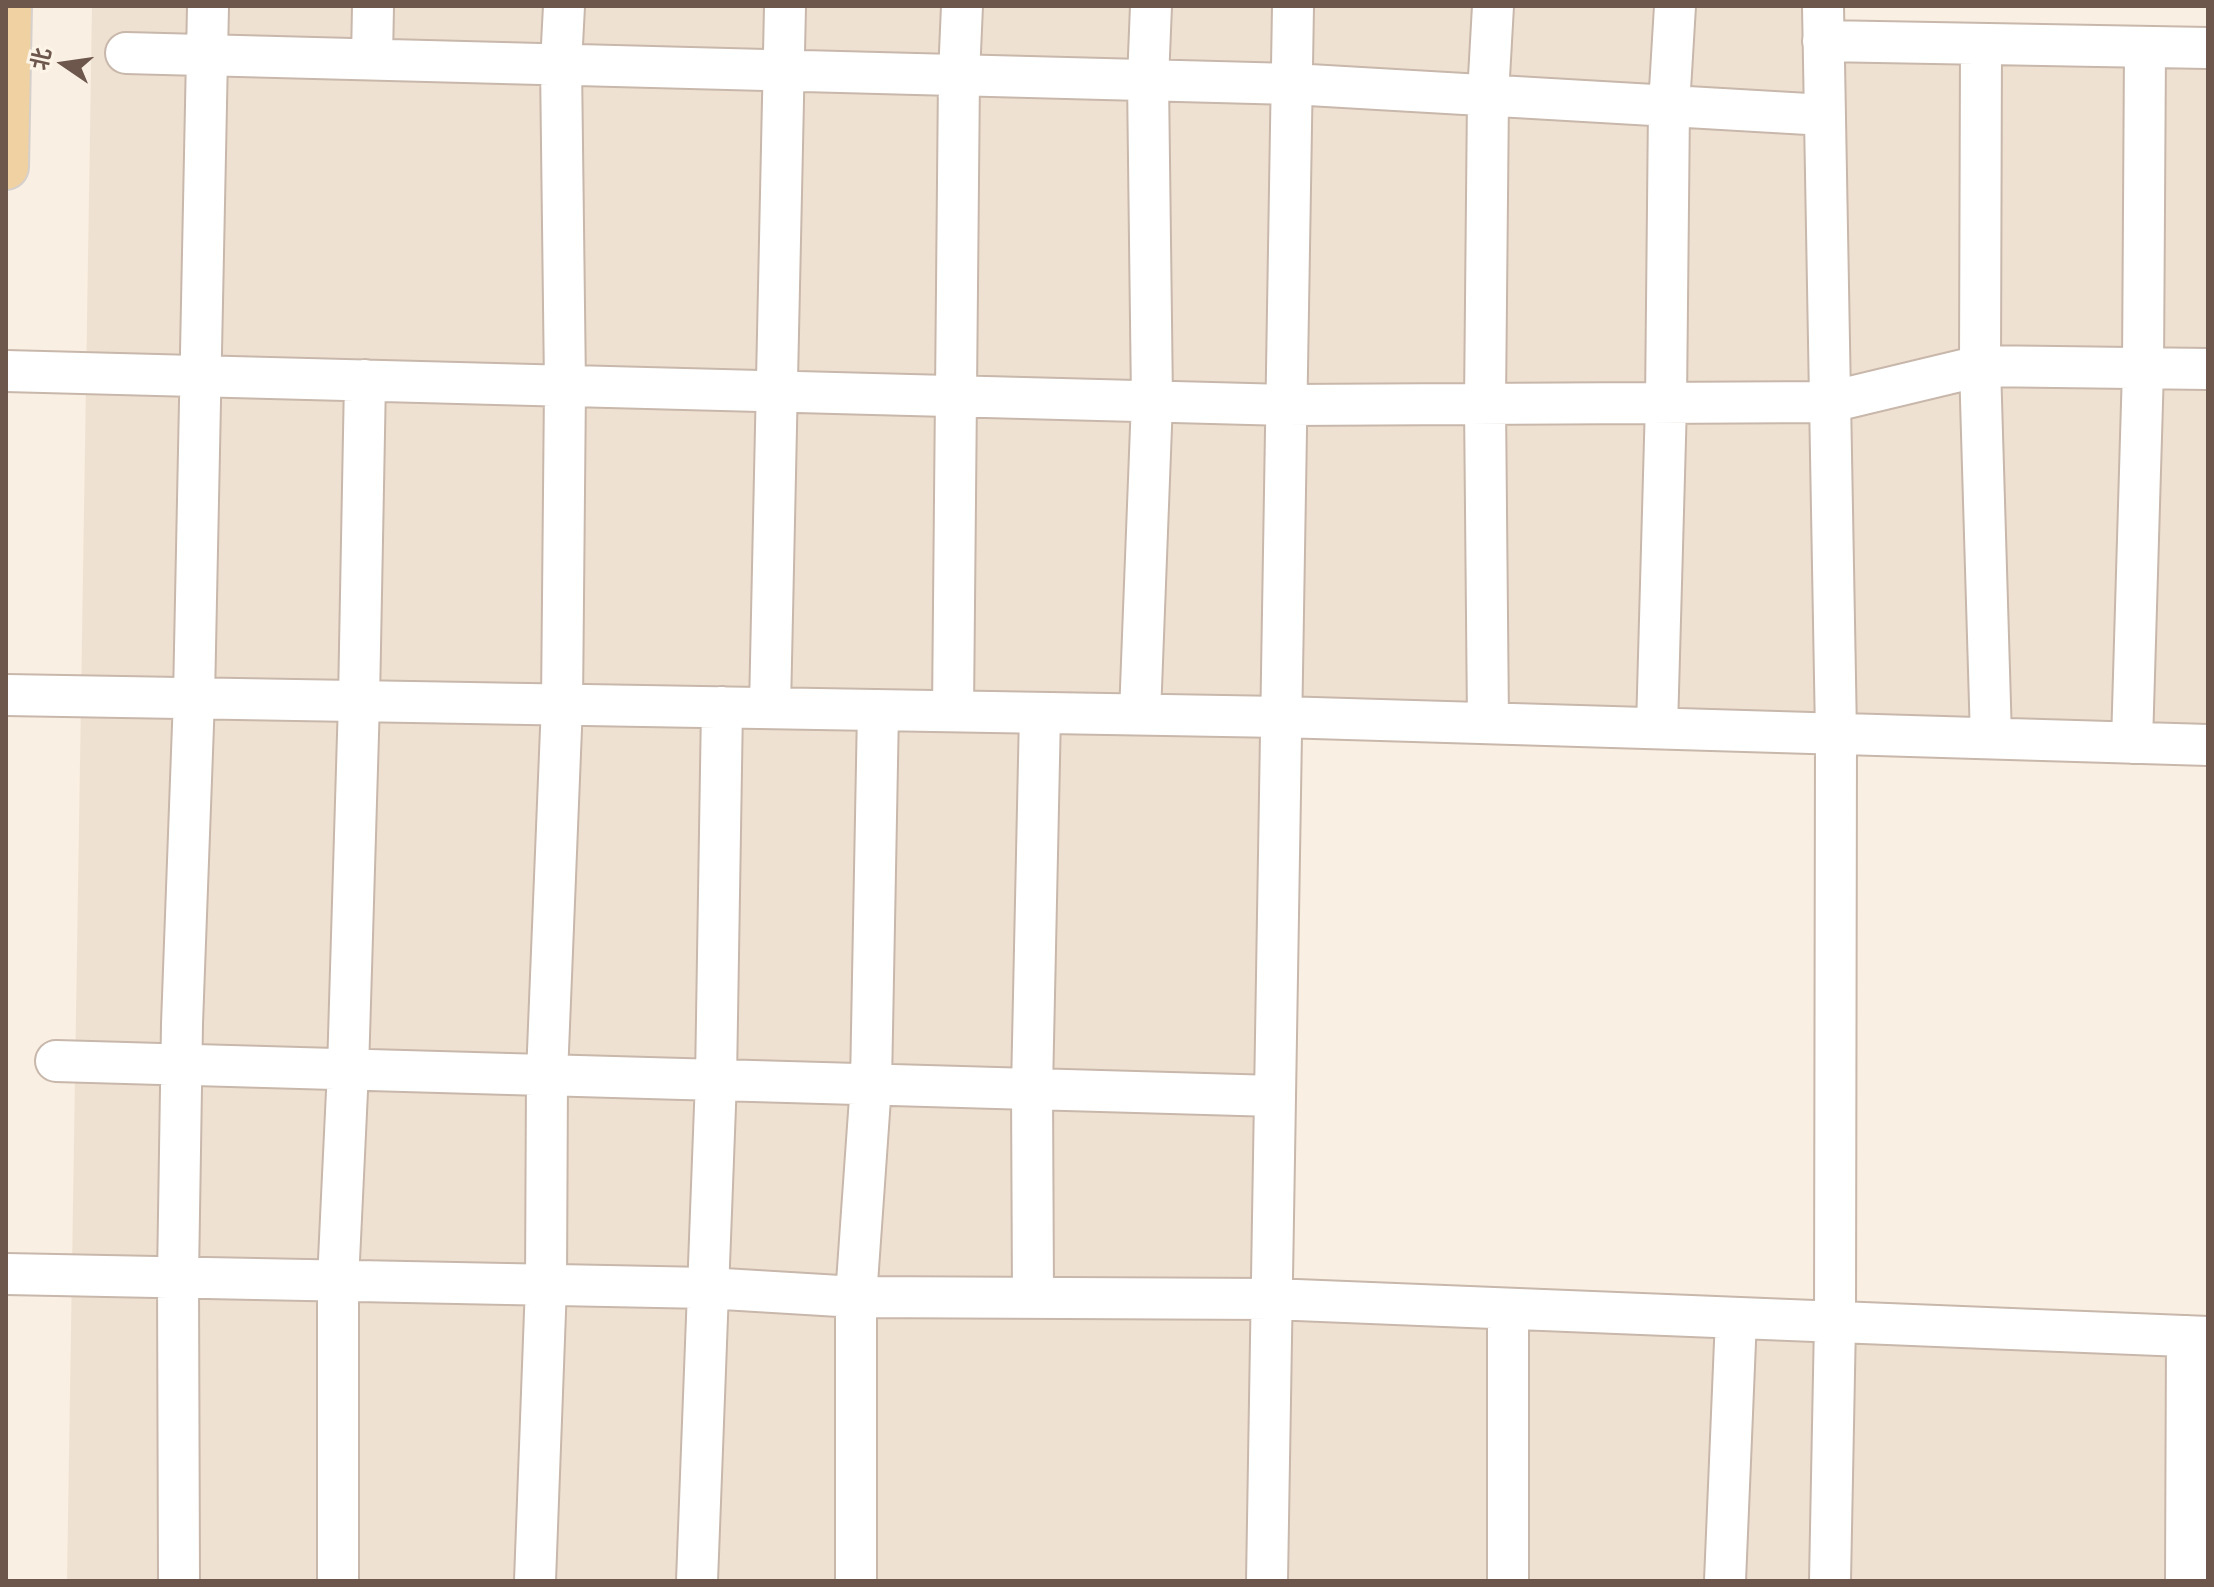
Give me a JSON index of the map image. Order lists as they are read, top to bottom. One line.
{"north":"left"}
